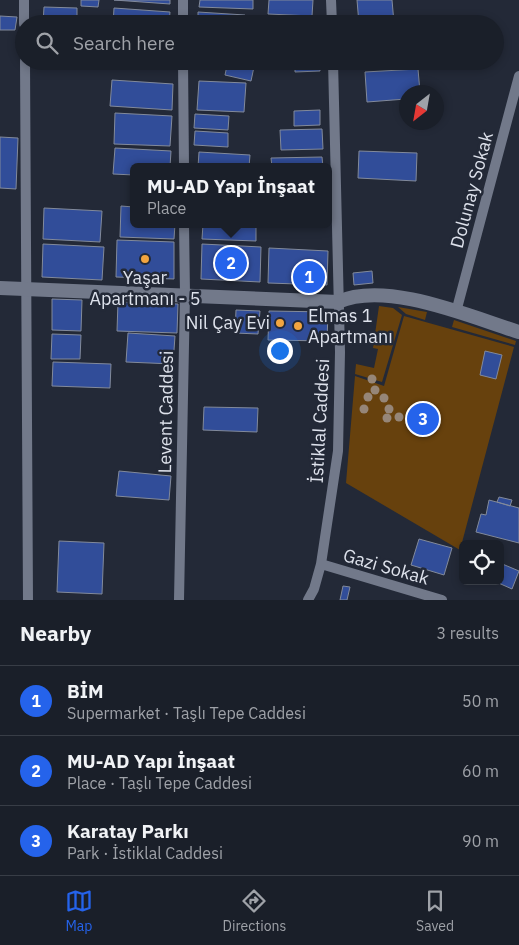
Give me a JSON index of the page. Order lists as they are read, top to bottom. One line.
{"streets":{"street":["Dolunay Sokak","Levent Caddesi","İstiklal Caddesi","Gazi Sokak"]},"crossings":[["İstiklal Caddesi","Gazi Sokak"]],"places":["Yaşar Apartmanı - 5","Nil Çay Evi","Elmas 1 Apartmanı"],"north":"bottom left","page":{"search":"Search here","popup":["MU-AD Yapı İnşaat","Place"],"pins":["2","1","3"],"heading":["Nearby","3 results"],"list":[{"mark":"1","name":"BİM","note":"Supermarket · Taşlı Tepe Caddesi","value":"50 m"},{"mark":"2","name":"MU-AD Yapı İnşaat","note":"Place · Taşlı Tepe Caddesi","value":"60 m"},{"mark":"3","name":"Karatay Parkı","note":"Park · İstiklal Caddesi","value":"90 m"}],"nav":["Map","Directions","Saved"]}}
